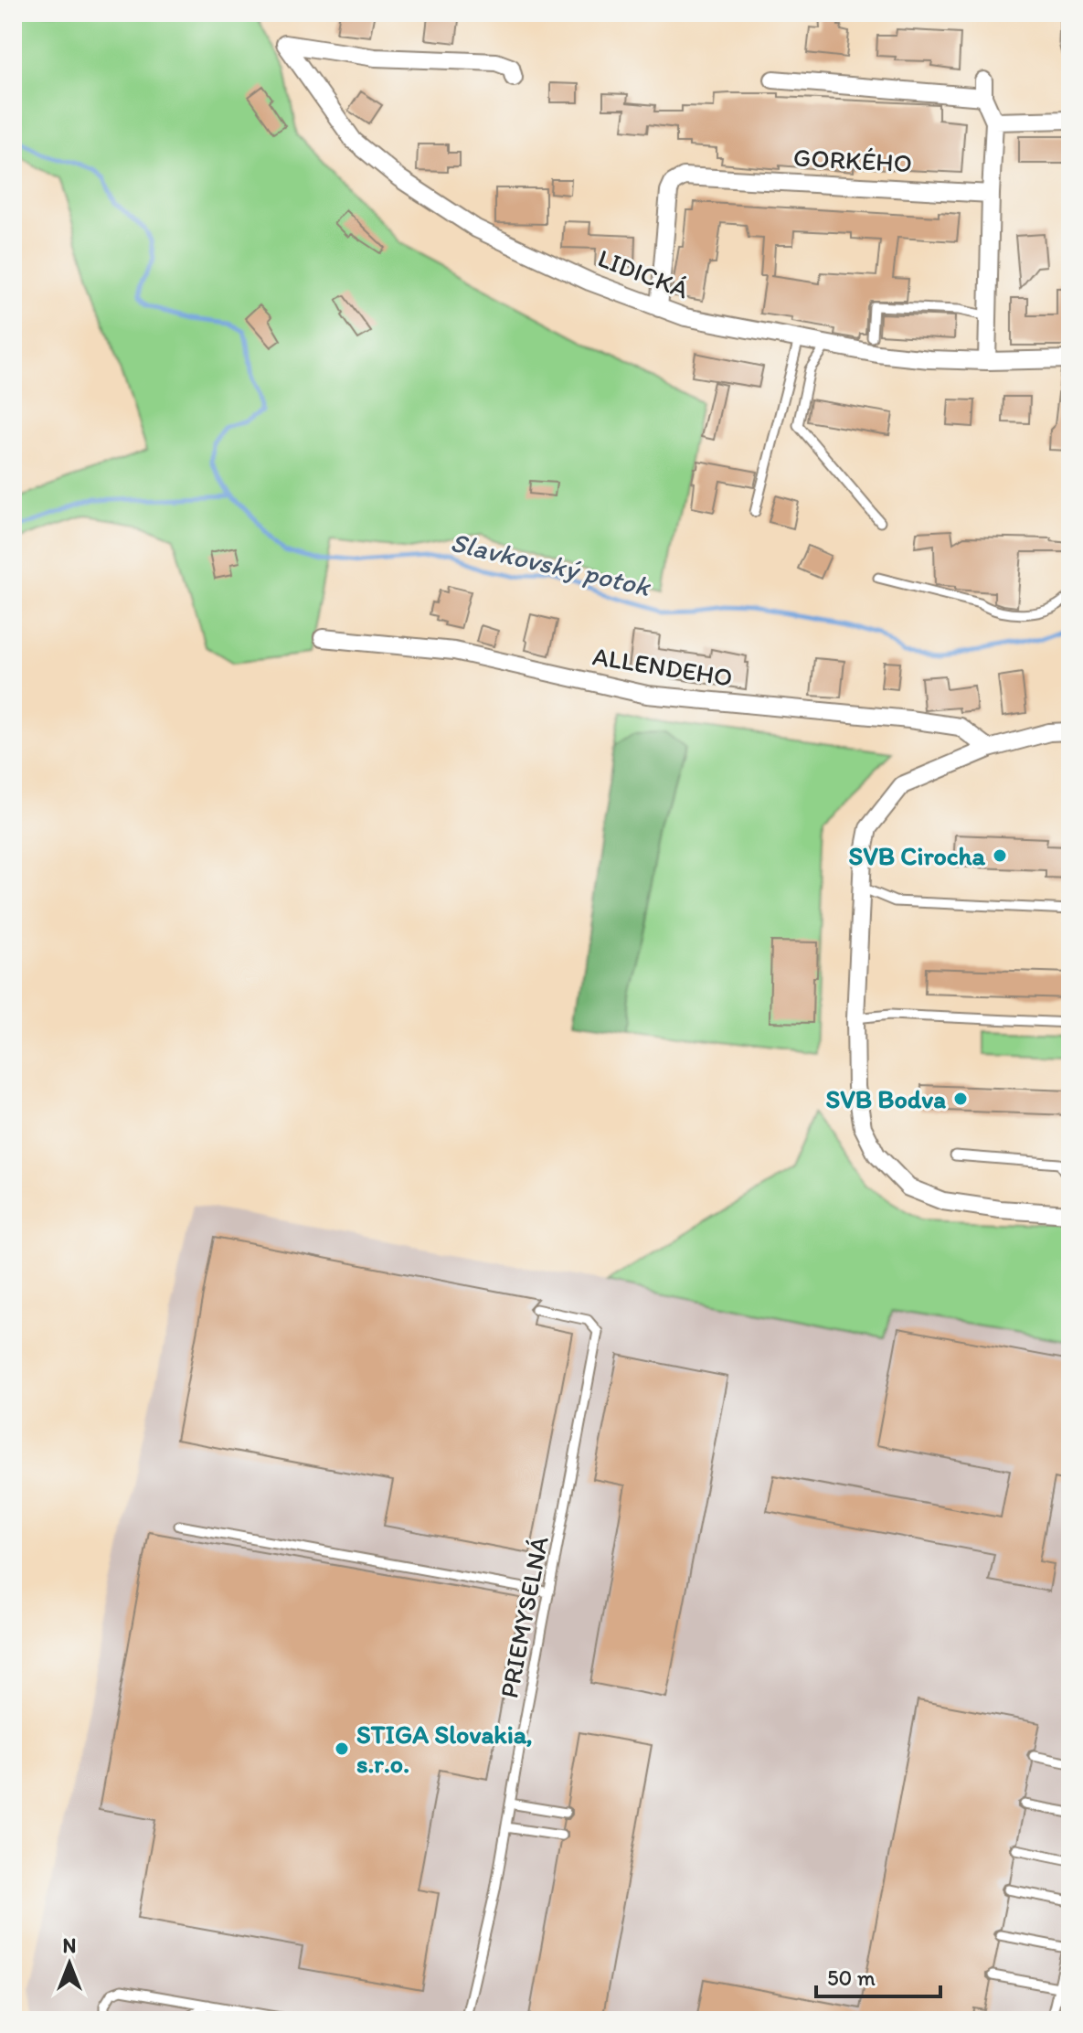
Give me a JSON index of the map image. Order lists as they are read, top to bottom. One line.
{"streets":{"street":["GORKÉHO","LIDICKÁ","ALLENDEHO"],"lane":["PRIEMYSELNÁ"]},"crossings":[["GORKÉHO","LIDICKÁ"]],"water":["Slavkovský potok"],"places":["SVB Cirocha","SVB Bodva","STIGA Slovakia, s.r.o."],"scale_bar":"50 m","north":"top"}
